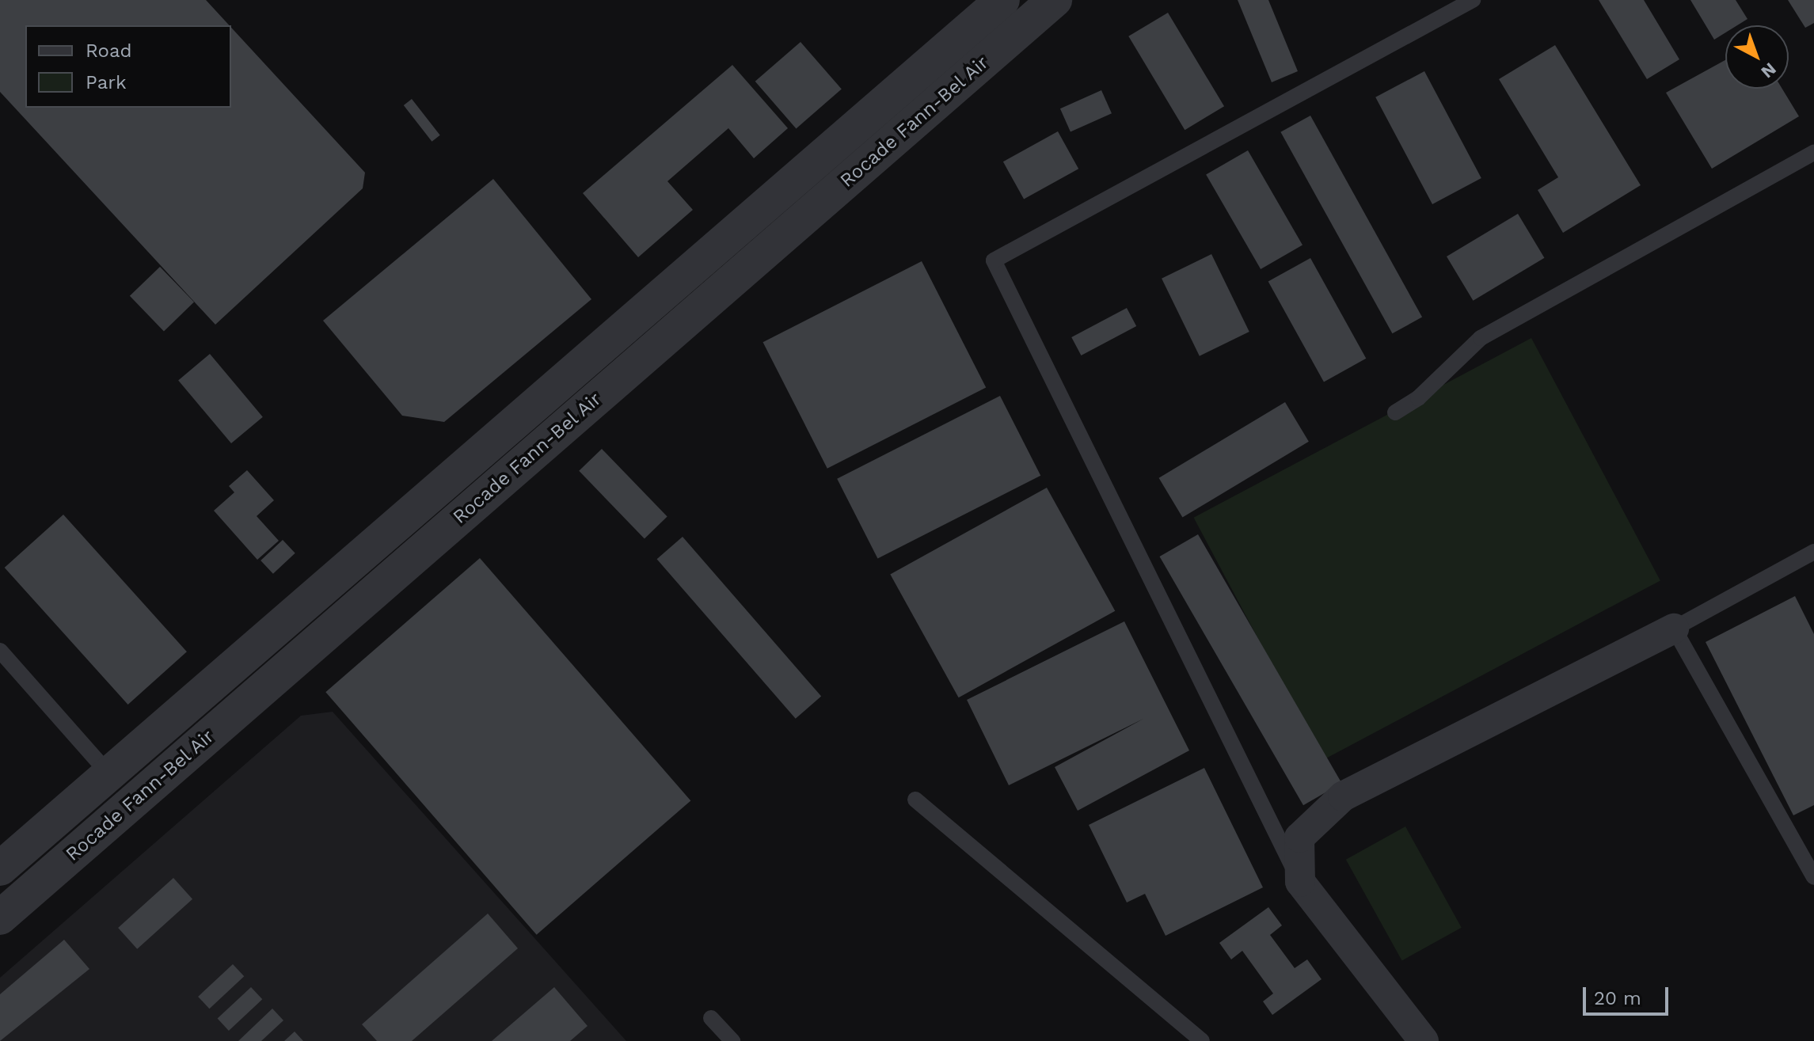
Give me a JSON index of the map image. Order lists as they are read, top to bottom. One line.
{"streets":{"street":["Rocade Fann-Bel Air"]},"legend":["Road","Park"],"scale_bar":"20 m","north":"bottom right"}
